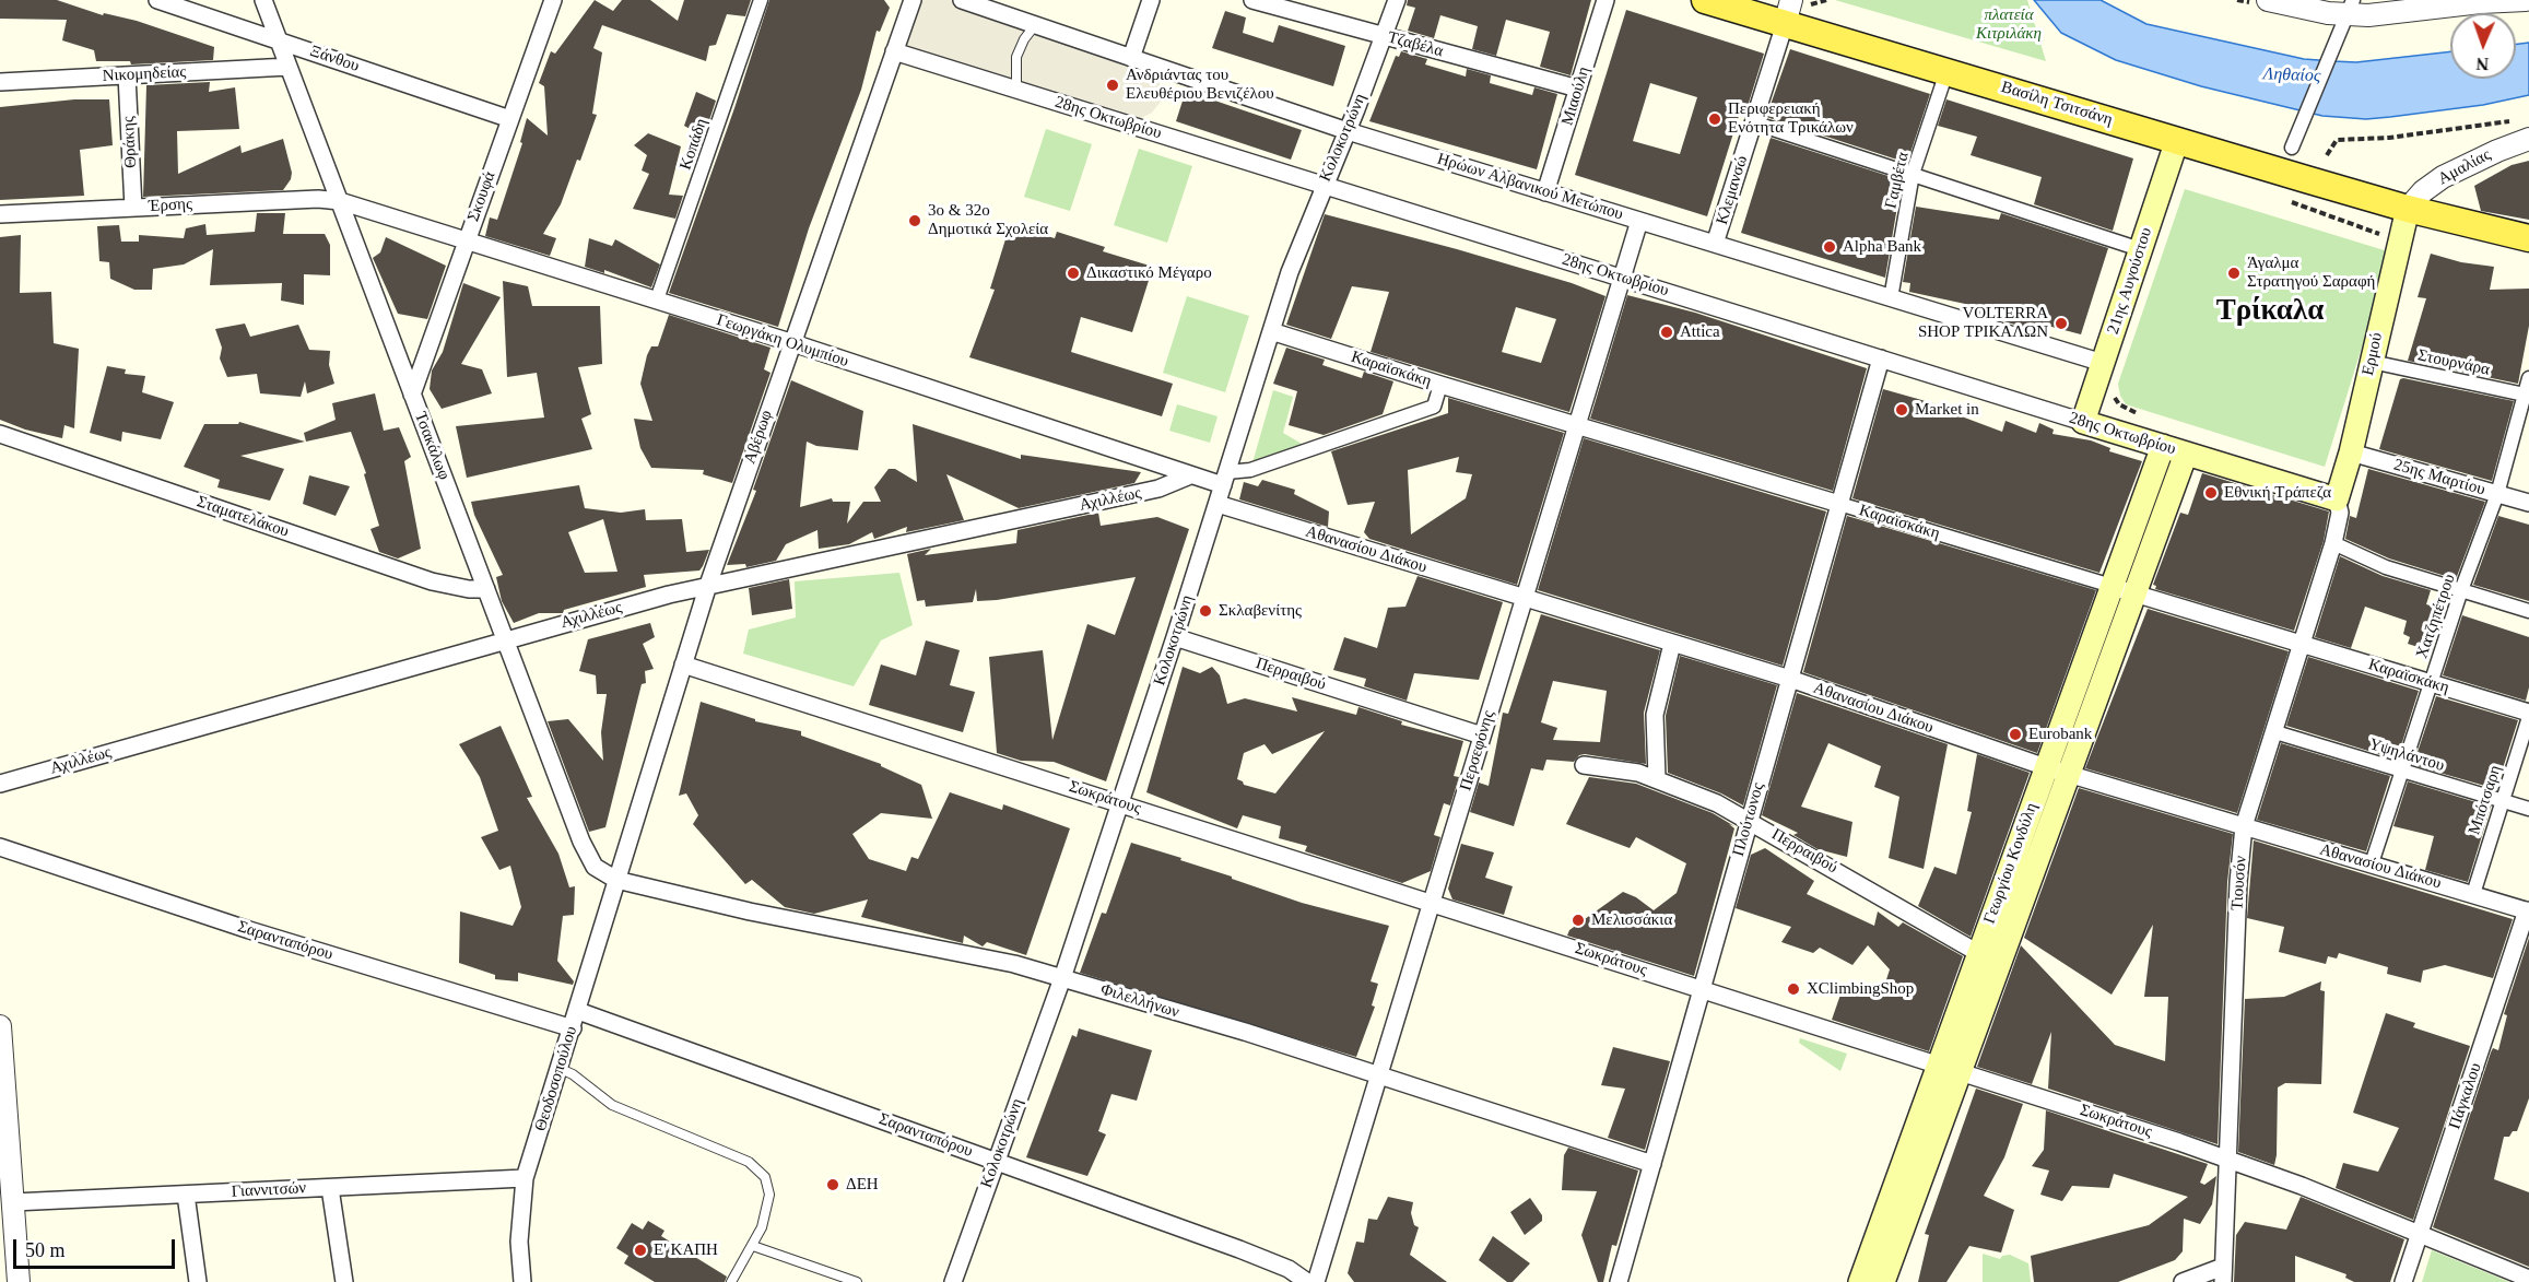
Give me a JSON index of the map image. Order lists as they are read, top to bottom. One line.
{"streets":{"main road":["Βασίλη Τσιτσάνη","28ης Οκτωβρίου","21ης Αυγούστου","Ερμού","Γεωργίου Κονδύλη"],"street":["Τζαβέλα","Ξάνθου","Νικομηδείας","Μιαούλη","Κολοκοτρώνη","Θράκης","Κοπάδη","Αμαλίας","Γαμβέτα","Ηρώων Αλβανικού Μετώπου","Κλεμανσώ","Σκουφά","Έρσης","Γεωργάκη Ολυμπίου","Στουρνάρα","Καραϊσκάκη","Αβέρωφ","Τσακάλωφ","25ης Μαρτίου","Αχιλλέως","Σταματελάκου","Αθανασίου Διάκου","Χατζηπέτρου","Περραιβού","Περσεφόνης","Υψηλάντου","Σωκράτους","Μπότσαρη","Πλούτωνος","Τιουσόν","Σαρανταπόρου","Φιλελλήνων","Θεοδοσοπούλου","Πάγκαλου","Γιαννιτσών"]},"crossings":[["Τζαβέλα","Μιαούλη"],["Τζαβέλα","Κολοκοτρώνη"],["Ξάνθου","Σκουφά"],["Ξάνθου","Τσακάλωφ"],["Νικομηδείας","Θράκης"],["Νικομηδείας","Τσακάλωφ"],["Μιαούλη","Ηρώων Αλβανικού Μετώπου"],["Βασίλη Τσιτσάνη","Αμαλίας"],["Βασίλη Τσιτσάνη","Γαμβέτα"],["Βασίλη Τσιτσάνη","Κλεμανσώ"],["Βασίλη Τσιτσάνη","21ης Αυγούστου"],["Βασίλη Τσιτσάνη","Ερμού"],["28ης Οκτωβρίου","Κολοκοτρώνη"],["28ης Οκτωβρίου","21ης Αυγούστου"],["28ης Οκτωβρίου","Ερμού"],["28ης Οκτωβρίου","Αβέρωφ"],["28ης Οκτωβρίου","Περσεφόνης"],["28ης Οκτωβρίου","Πλούτωνος"],["28ης Οκτωβρίου","Γεωργίου Κονδύλη"],["28ης Οκτωβρίου","Τιουσόν"],["Κολοκοτρώνη","Ηρώων Αλβανικού Μετώπου"],["Κολοκοτρώνη","Γεωργάκη Ολυμπίου"],["Κολοκοτρώνη","Καραϊσκάκη"],["Κολοκοτρώνη","Αθανασίου Διάκου"],["Κολοκοτρώνη","Περραιβού"],["Κολοκοτρώνη","Σωκράτους"],["Κολοκοτρώνη","Σαρανταπόρου"],["Κολοκοτρώνη","Φιλελλήνων"],["Θράκης","Έρσης"],["Κοπάδη","Γεωργάκη Ολυμπίου"],["Αμαλίας","Ερμού"],["Γαμβέτα","Ηρώων Αλβανικού Μετώπου"],["Ηρώων Αλβανικού Μετώπου","Κλεμανσώ"],["Ηρώων Αλβανικού Μετώπου","21ης Αυγούστου"],["Ηρώων Αλβανικού Μετώπου","Περσεφόνης"],["Σκουφά","Γεωργάκη Ολυμπίου"],["Σκουφά","Τσακάλωφ"],["Έρσης","Γεωργάκη Ολυμπίου"],["Έρσης","Τσακάλωφ"],["Γεωργάκη Ολυμπίου","Αβέρωφ"],["Γεωργάκη Ολυμπίου","Τσακάλωφ"],["Γεωργάκη Ολυμπίου","Αχιλλέως"],["Ερμού","Στουρνάρα"],["Ερμού","25ης Μαρτίου"],["Ερμού","Τιουσόν"],["Στουρνάρα","Χατζηπέτρου"],["Καραϊσκάκη","Χατζηπέτρου"],["Καραϊσκάκη","Περσεφόνης"],["Καραϊσκάκη","Μπότσαρη"],["Καραϊσκάκη","Πλούτωνος"],["Καραϊσκάκη","Γεωργίου Κονδύλη"],["Καραϊσκάκη","Τιουσόν"],["Αβέρωφ","Τσακάλωφ"],["Αβέρωφ","Αχιλλέως"],["Αβέρωφ","Σωκράτους"],["Αβέρωφ","Φιλελλήνων"],["Αβέρωφ","Θεοδοσοπούλου"],["Τσακάλωφ","Αχιλλέως"],["Τσακάλωφ","Σταματελάκου"],["Τσακάλωφ","Φιλελλήνων"],["Τσακάλωφ","Θεοδοσοπούλου"],["25ης Μαρτίου","Χατζηπέτρου"],["Αθανασίου Διάκου","Χατζηπέτρου"],["Αθανασίου Διάκου","Περσεφόνης"],["Αθανασίου Διάκου","Μπότσαρη"],["Αθανασίου Διάκου","Πλούτωνος"],["Αθανασίου Διάκου","Γεωργίου Κονδύλη"],["Αθανασίου Διάκου","Τιουσόν"],["Αθανασίου Διάκου","Πάγκαλου"],["Χατζηπέτρου","Υψηλάντου"],["Περραιβού","Περσεφόνης"],["Περραιβού","Πλούτωνος"],["Περραιβού","Γεωργίου Κονδύλη"],["Περσεφόνης","Σωκράτους"],["Περσεφόνης","Φιλελλήνων"],["Υψηλάντου","Μπότσαρη"],["Υψηλάντου","Τιουσόν"],["Σωκράτους","Πλούτωνος"],["Σωκράτους","Γεωργίου Κονδύλη"],["Σωκράτους","Τιουσόν"],["Σωκράτους","Πάγκαλου"],["Πλούτωνος","Φιλελλήνων"],["Σαρανταπόρου","Θεοδοσοπούλου"],["Φιλελλήνων","Θεοδοσοπούλου"],["Θεοδοσοπούλου","Γιαννιτσών"]],"districts":["Τρίκαλα"],"water":["Ληθαίος"],"parks":["πλατεία Κιτριλάκη"],"places":["Ανδριάντας του Ελευθέριου Βενιζέλου","Περιφερειακή Ενότητα Τρικάλων","3ο & 32ο Δημοτικά Σχολεία","Alpha Bank","Δικαστικό Μέγαρο","Άγαλμα Στρατηγού Σαραφή","VOLTERRA SHOP ΤΡΙΚΑΛΩΝ","Attica","Market in","Εθνική Τράπεζα","Σκλαβενίτης","Eurobank","Μελισσάκια","XClimbingShop","ΔΕΗ","Ε' ΚΑΠΗ"],"scale_bar":"50 m","north":"bottom"}
